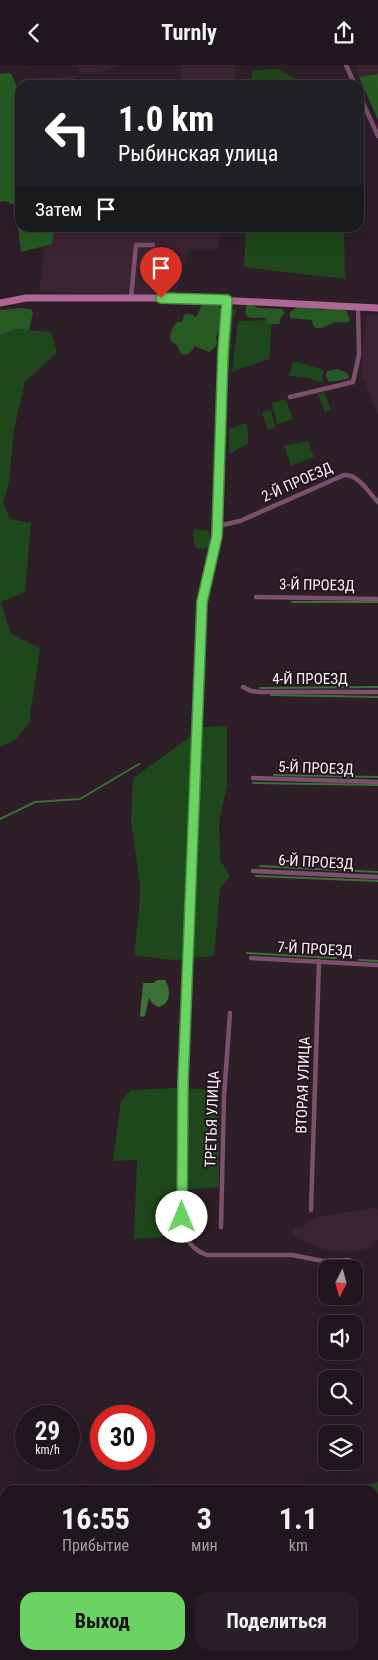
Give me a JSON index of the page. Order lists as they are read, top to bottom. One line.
{"streets":{"street":["2-Й ПРОЕЗД","3-Й ПРОЕЗД","4-Й ПРОЕЗД","5-Й ПРОЕЗД","6-Й ПРОЕЗД","7-Й ПРОЕЗД","ВТОРАЯ УЛИЦА","ТРЕТЬЯ УЛИЦА"]},"crossings":[["7-Й ПРОЕЗД","ВТОРАЯ УЛИЦА"]],"north":"bottom","page":{"header":"Turnly","turn":["1.0 km","Рыбинская улица"],"then":"Затем","speed":"29 km/h","limit":"30","eta":["16:55","Прибытие","3","мин","1.1","km"],"buttons":["Выход","Поделиться"]}}
